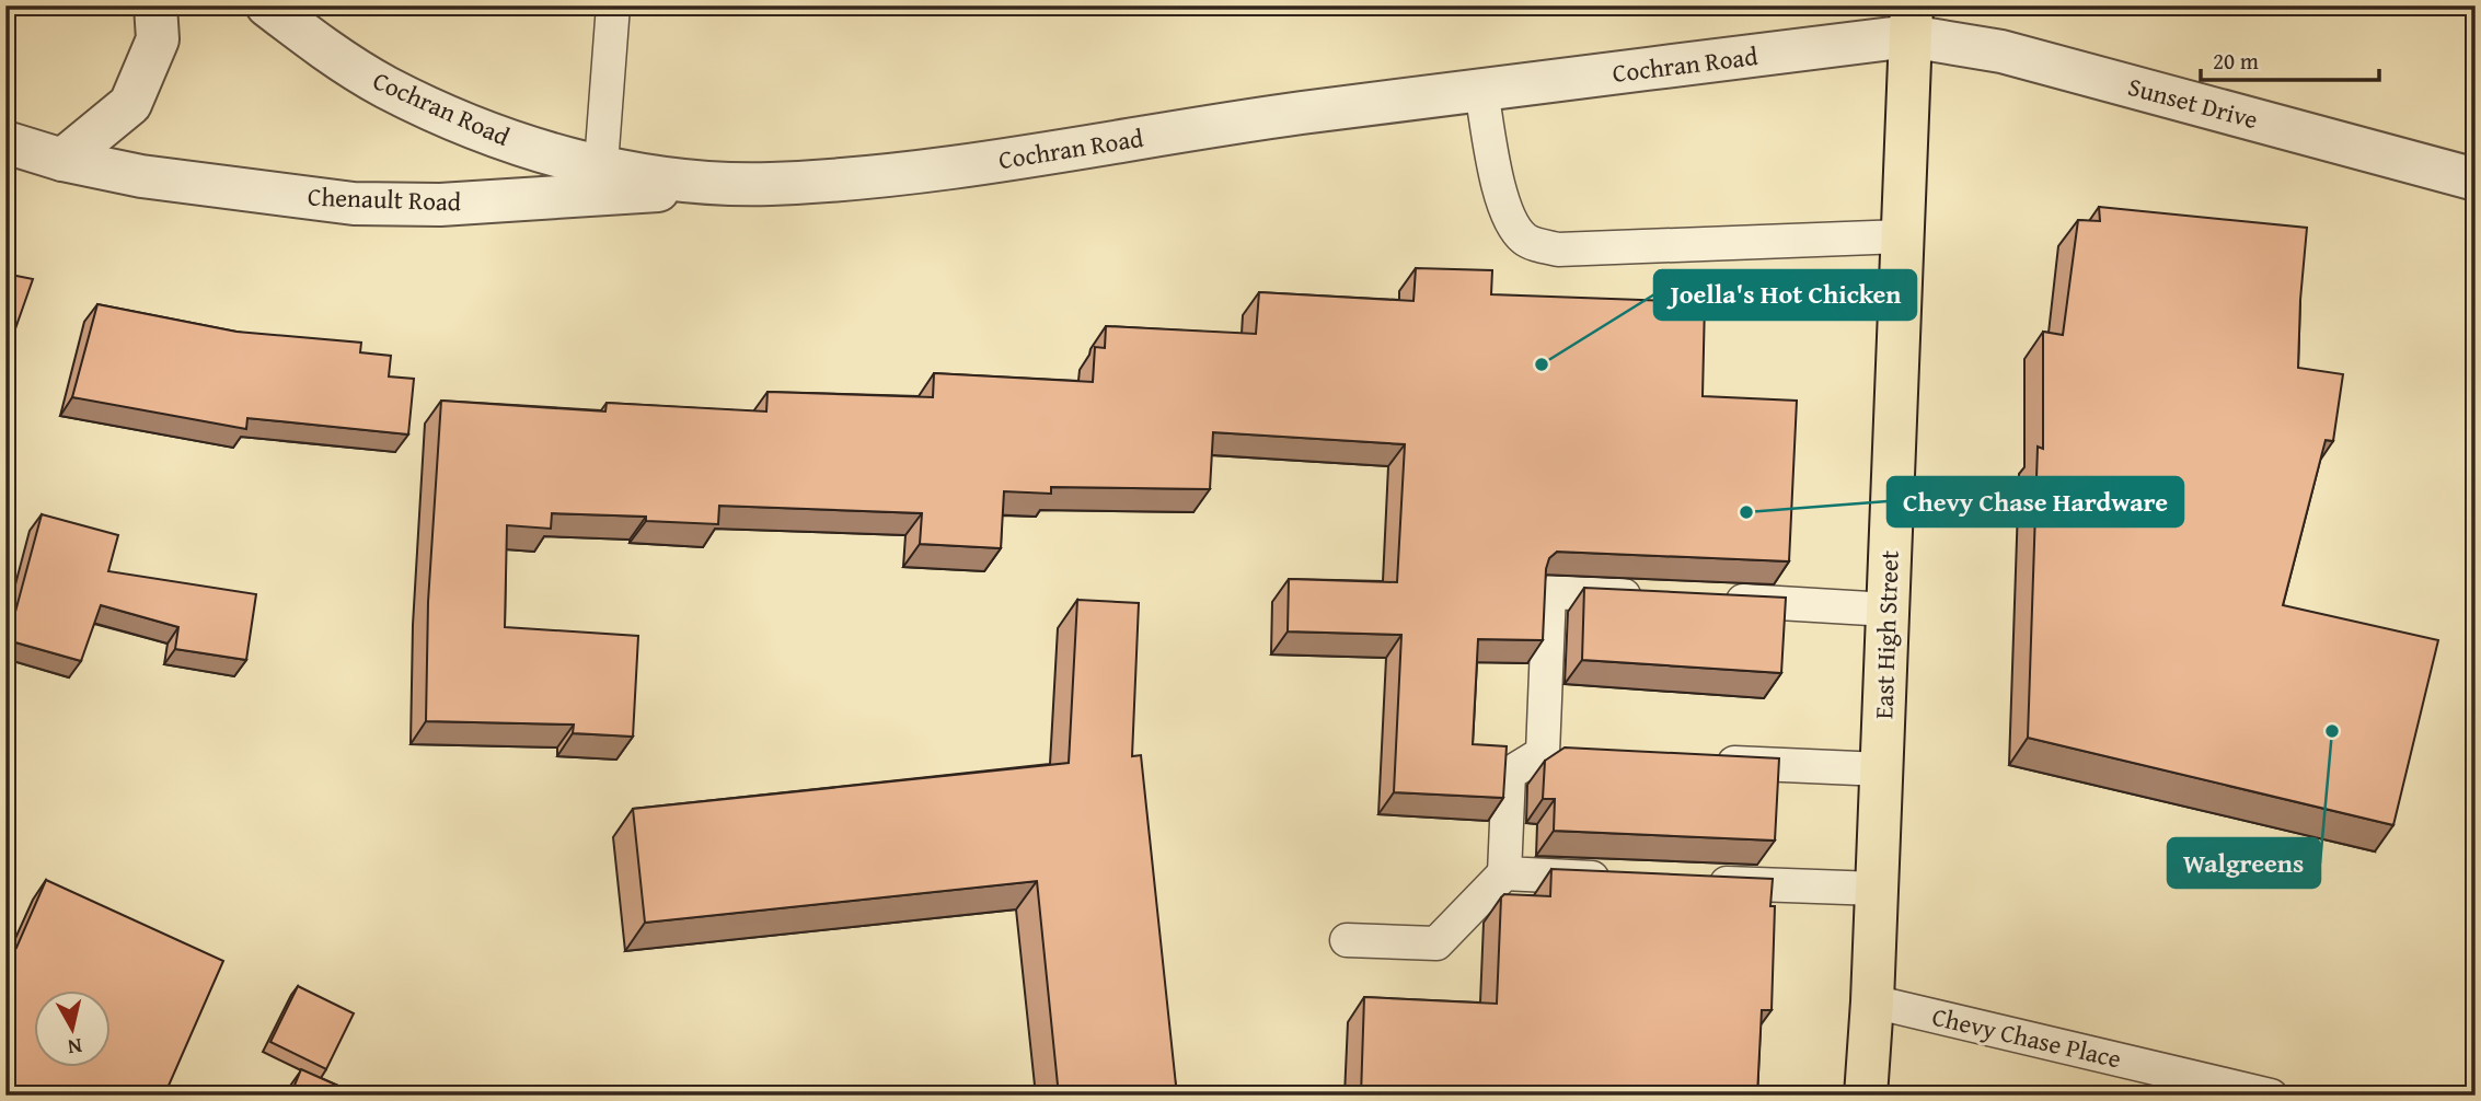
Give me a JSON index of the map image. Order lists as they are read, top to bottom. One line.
{"streets":{"main road":["East High Street"],"street":["Cochran Road","Sunset Drive","Chenault Road"],"lane":["Chevy Chase Place"]},"crossings":[["Cochran Road","Sunset Drive"],["Cochran Road","Chenault Road"],["Cochran Road","East High Street"],["Sunset Drive","East High Street"],["East High Street","Chevy Chase Place"]],"places":["Joella's Hot Chicken","Chevy Chase Hardware","Walgreens"],"scale_bar":"20 m","north":"bottom"}
